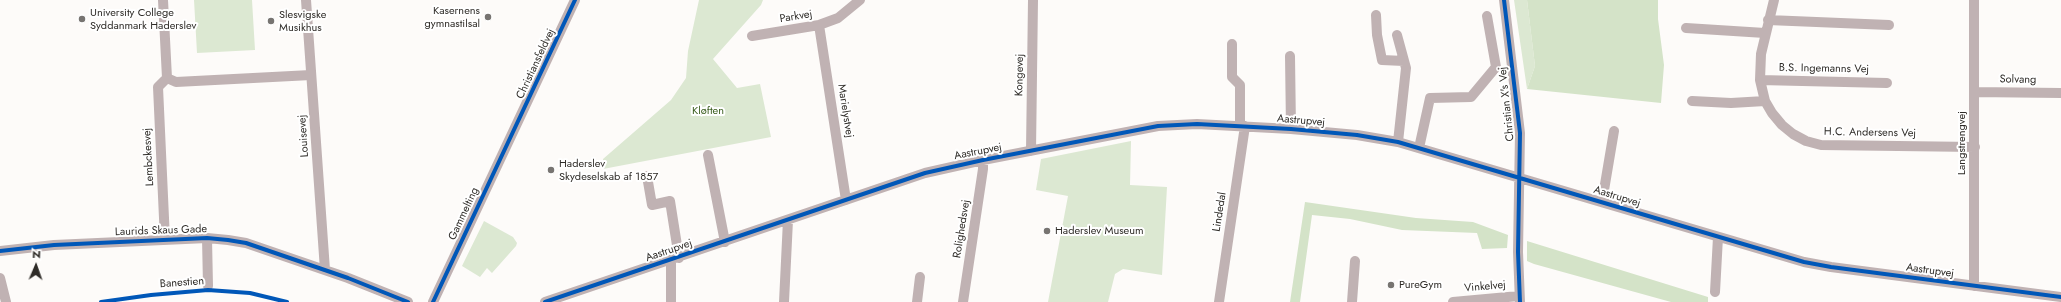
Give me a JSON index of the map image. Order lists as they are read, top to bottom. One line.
{"streets":{"street":["Parkvej","Christiansfeldvej","B.S. Ingemanns Vej","Kongevej","Solvang","Christian X's Vej","Marielystvej","Aastrupvej","H.C. Andersens Vej","Louisevej","Langstrengvej","Lembckesvej","Lindedal","Gammelting","Rolighedsvej","Laurids Skaus Gade","Vinkelvej"],"cycle path":["Banestien"]},"crossings":[["Parkvej","Marielystvej"],["Christiansfeldvej","Gammelting"],["B.S. Ingemanns Vej","H.C. Andersens Vej"],["Kongevej","Aastrupvej"],["Solvang","Langstrengvej"],["Christian X's Vej","Aastrupvej"],["Christian X's Vej","Vinkelvej"],["Marielystvej","Aastrupvej"],["Aastrupvej","Langstrengvej"],["Aastrupvej","Lindedal"],["Aastrupvej","Rolighedsvej"],["H.C. Andersens Vej","Langstrengvej"],["Louisevej","Laurids Skaus Gade"],["Lembckesvej","Laurids Skaus Gade"]],"parks":["Kløften"],"places":["Kasernens gymnastilsal","University College Syddanmark Haderslev","Slesvigske Musikhus","Haderslev Skydeselskab af 1857","Haderslev Museum","PureGym"],"north":"top"}
